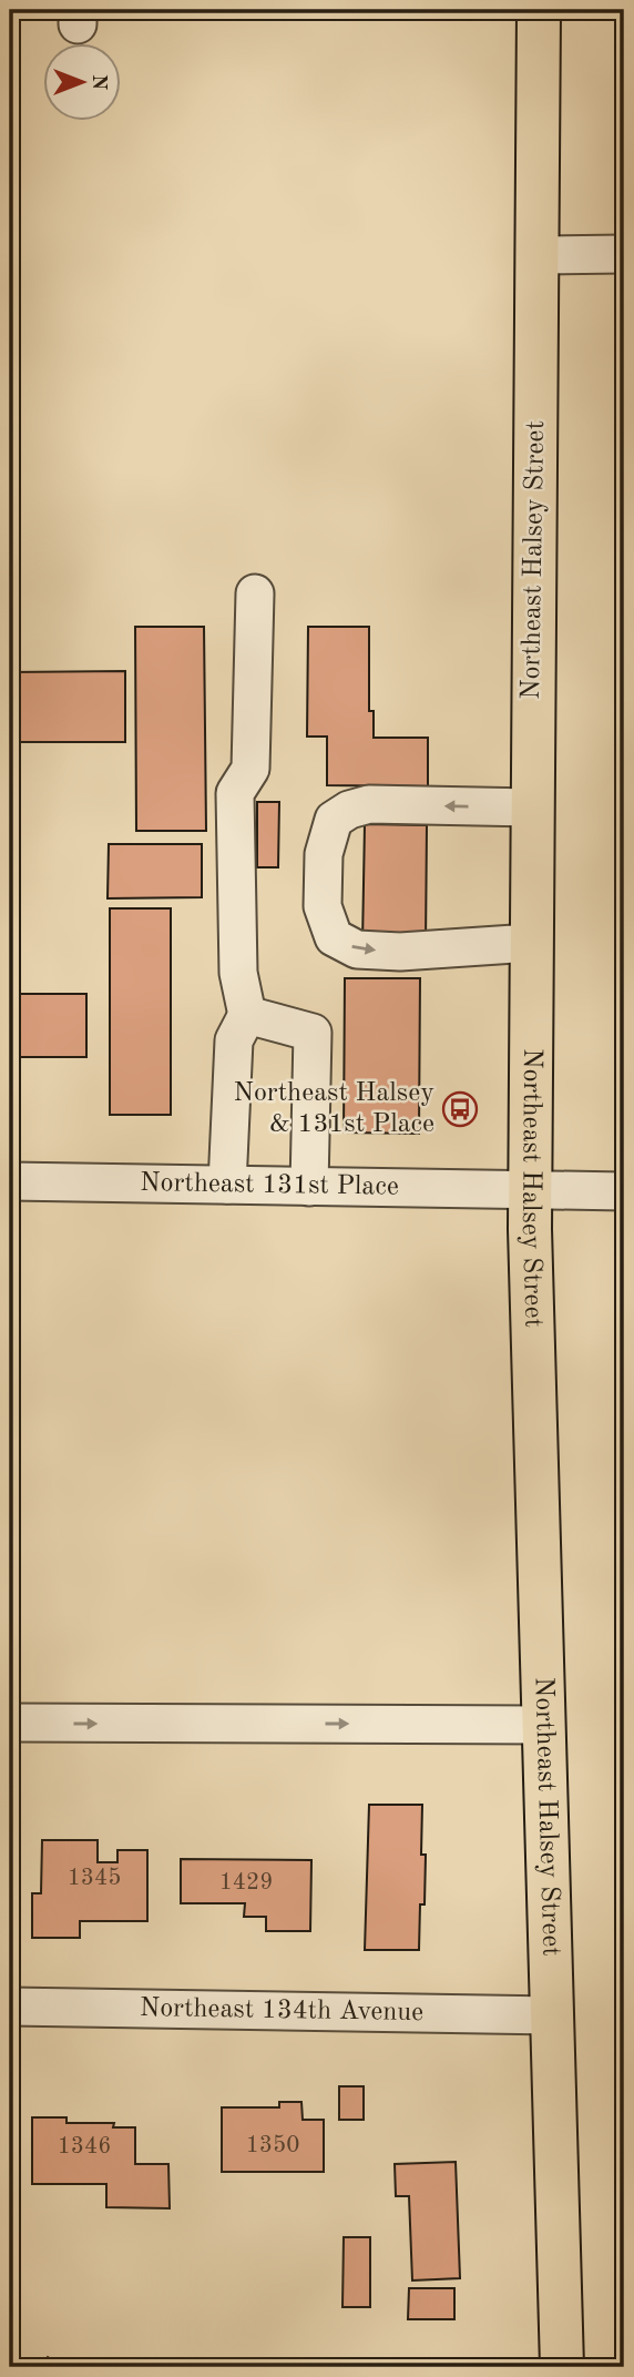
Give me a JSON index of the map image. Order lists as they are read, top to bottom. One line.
{"streets":{"main road":["Northeast Halsey Street"],"street":["Northeast 131st Place","Northeast 134th Avenue"]},"crossings":[["Northeast Halsey Street","Northeast 131st Place"],["Northeast Halsey Street","Northeast 134th Avenue"]],"places":{"bus stop":["Northeast Halsey & 131st Place"]},"house_numbers":["1345","1429","1350","1346"],"north":"right"}
